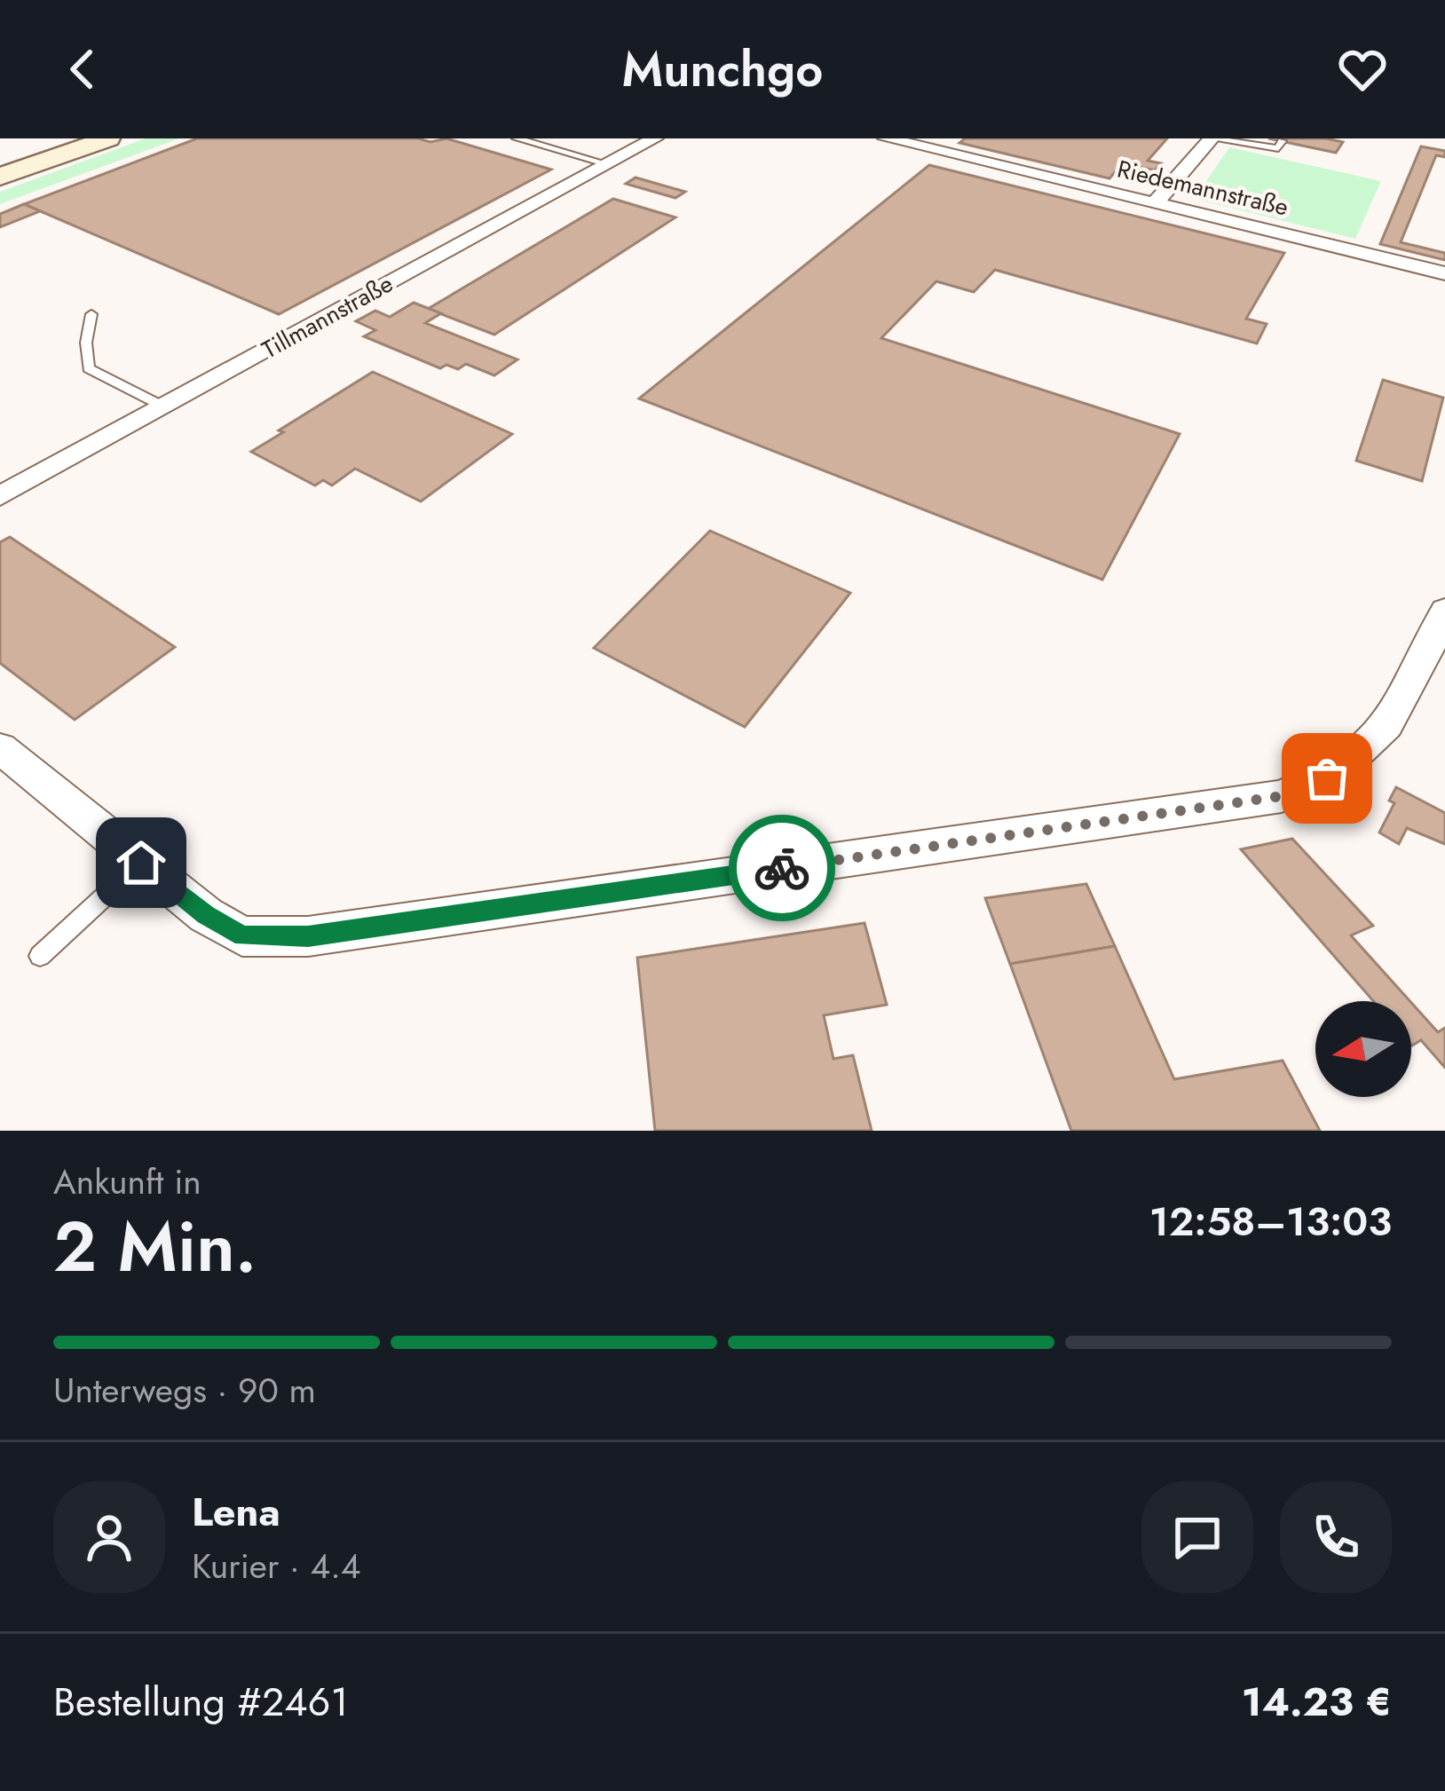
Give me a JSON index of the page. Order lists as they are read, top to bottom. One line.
{"streets":{"street":["Riedemannstraße","Tillmannstraße"]},"north":"left","page":{"header":"Munchgo","heading":["2 Min.","Ankunft in","12:58–13:03"],"panel":["Lena","Kurier · 4.4","Bestellung #2461","14.23 €"],"bar":"Unterwegs · 90 m"}}
